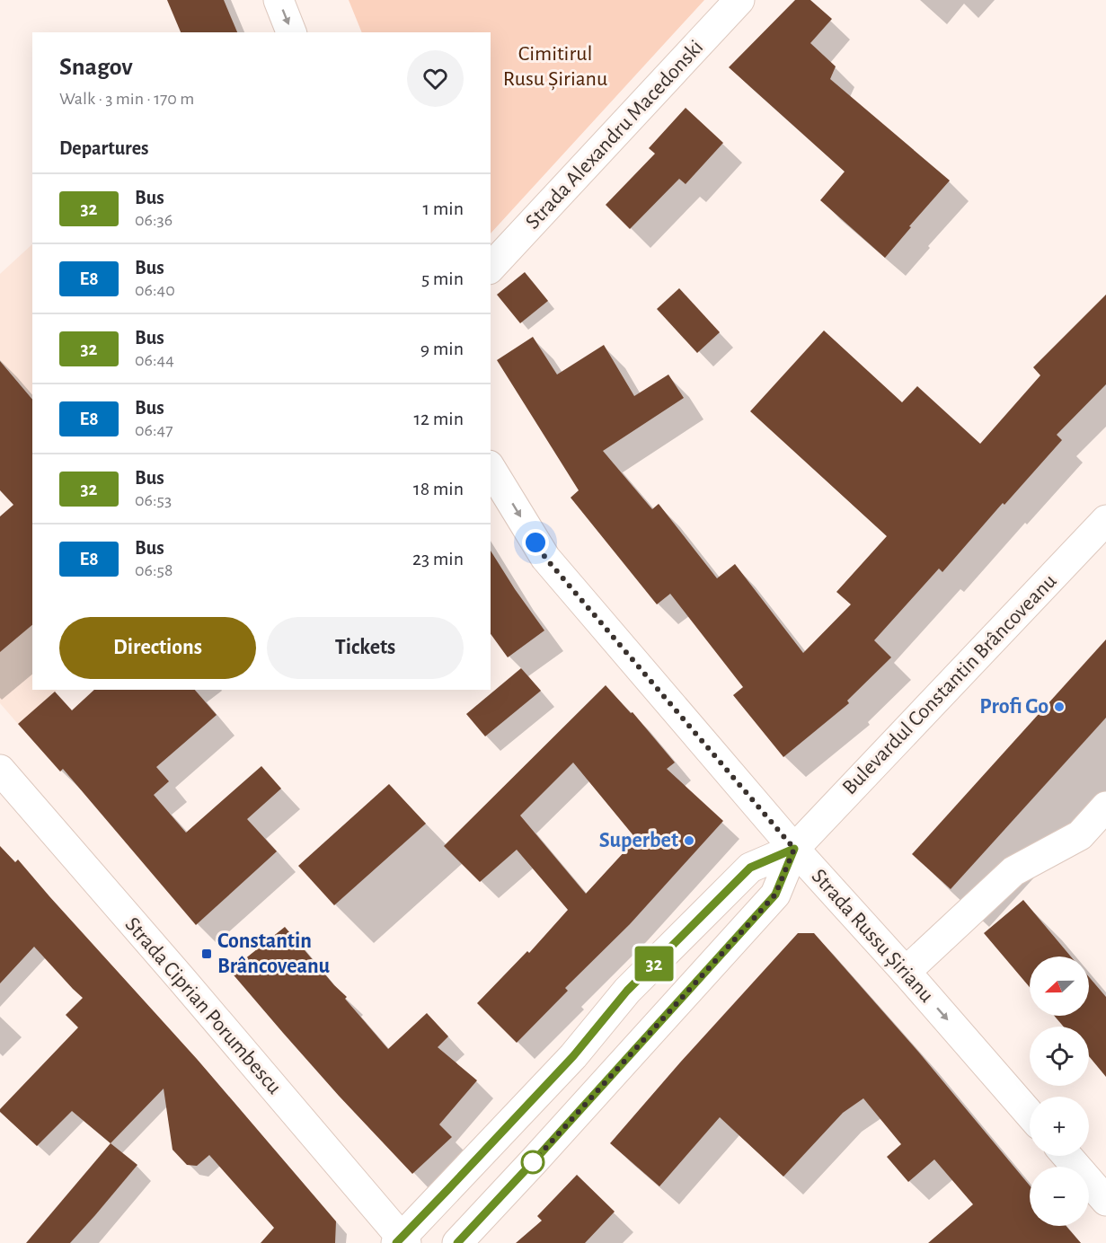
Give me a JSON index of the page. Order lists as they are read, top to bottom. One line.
{"streets":{"street":["Strada Alexandru Macedonski","Bulevardul Constantin Brâncoveanu","Strada Russu Șirianu","Strada Ciprian Porumbescu"]},"crossings":[["Bulevardul Constantin Brâncoveanu","Strada Russu Șirianu"],["Bulevardul Constantin Brâncoveanu","Strada Ciprian Porumbescu"]],"one_way":["Strada Russu Șirianu"],"parks":["Cimitirul Rusu Șirianu"],"places":{"other":["Profi Go","Superbet"],"transit":["Constantin Brâncoveanu"]},"lines":["bus line 32"],"north":"left","page":{"on_map":"32","heading":[["Snagov","Walk · 3 min · 170 m"],"Departures"],"list":[{"mark":"32","name":"Bus","note":"06:36","value":"1 min"},{"mark":"E8","name":"Bus","note":"06:40","value":"5 min"},{"mark":"32","name":"Bus","note":"06:44","value":"9 min"},{"mark":"E8","name":"Bus","note":"06:47","value":"12 min"},{"mark":"32","name":"Bus","note":"06:53","value":"18 min"},{"mark":"E8","name":"Bus","note":"06:58","value":"23 min"}],"buttons":["Directions","Tickets"],"map_buttons":["+","−"]}}
